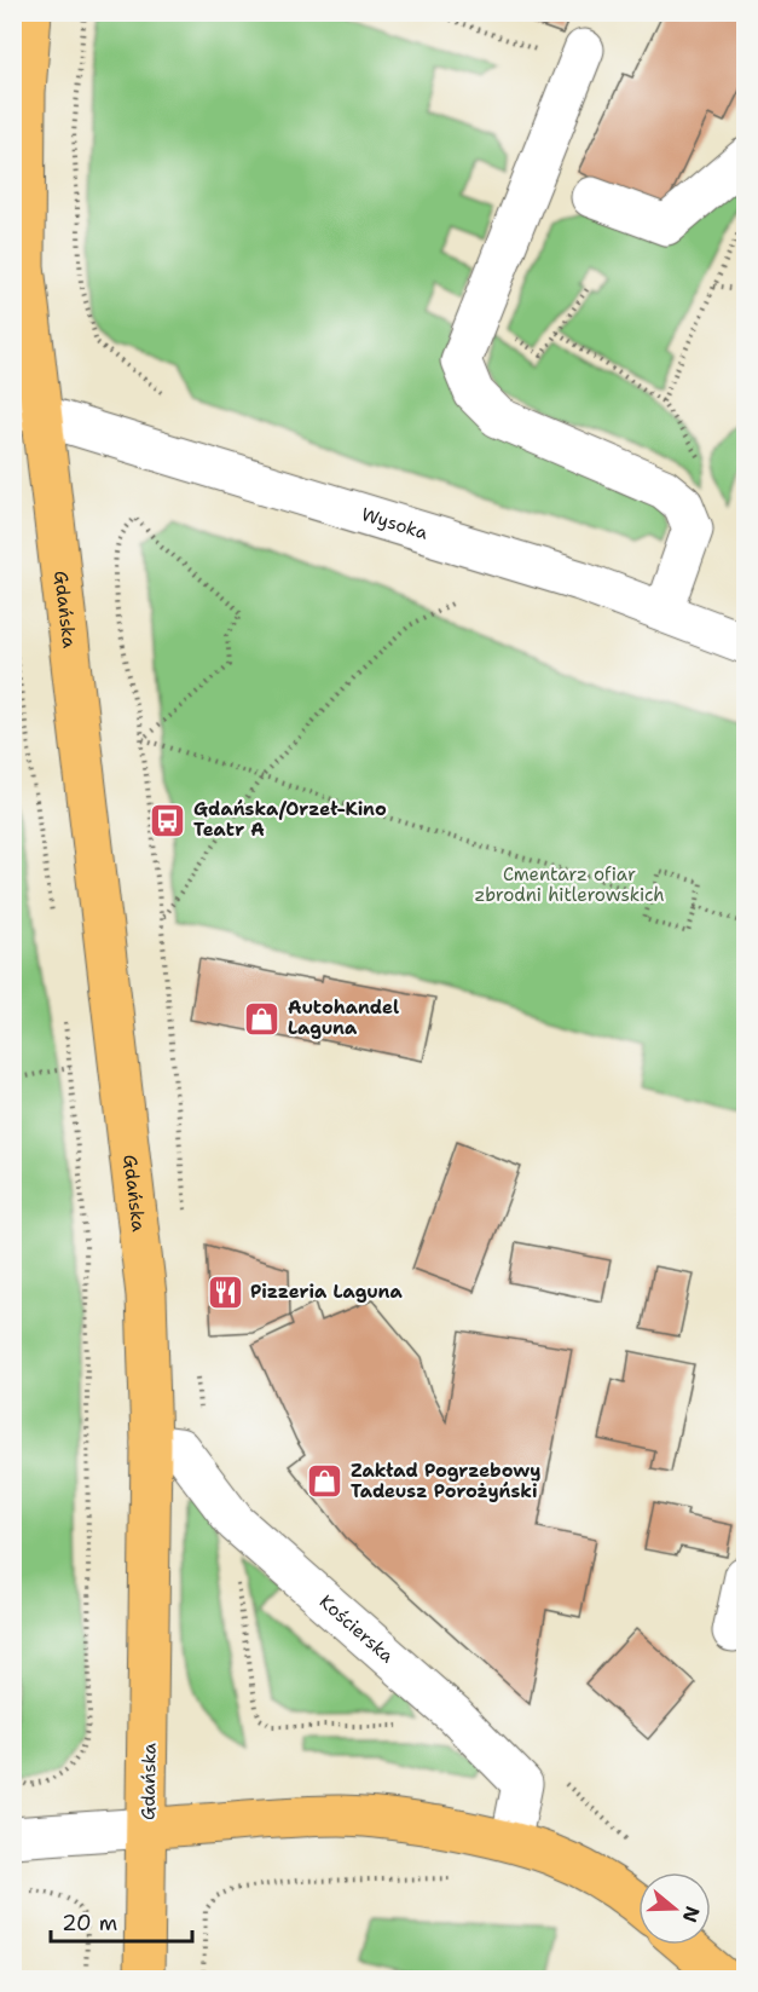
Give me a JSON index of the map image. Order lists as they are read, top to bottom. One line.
{"streets":{"main road":["Gdańska"],"street":["Wysoka","Kościerska"]},"crossings":[["Wysoka","Gdańska"],["Gdańska","Kościerska"]],"parks":["Cmentarz ofiar zbrodni hitlerowskich"],"places":{"bus stop":["Gdańska/Orzeł-Kino Teatr A"],"shop":["Autohandel Laguna","Zakład Pogrzebowy Tadeusz Porożyński"],"restaurant":["Pizzeria Laguna"]},"scale_bar":"20 m","north":"right"}
